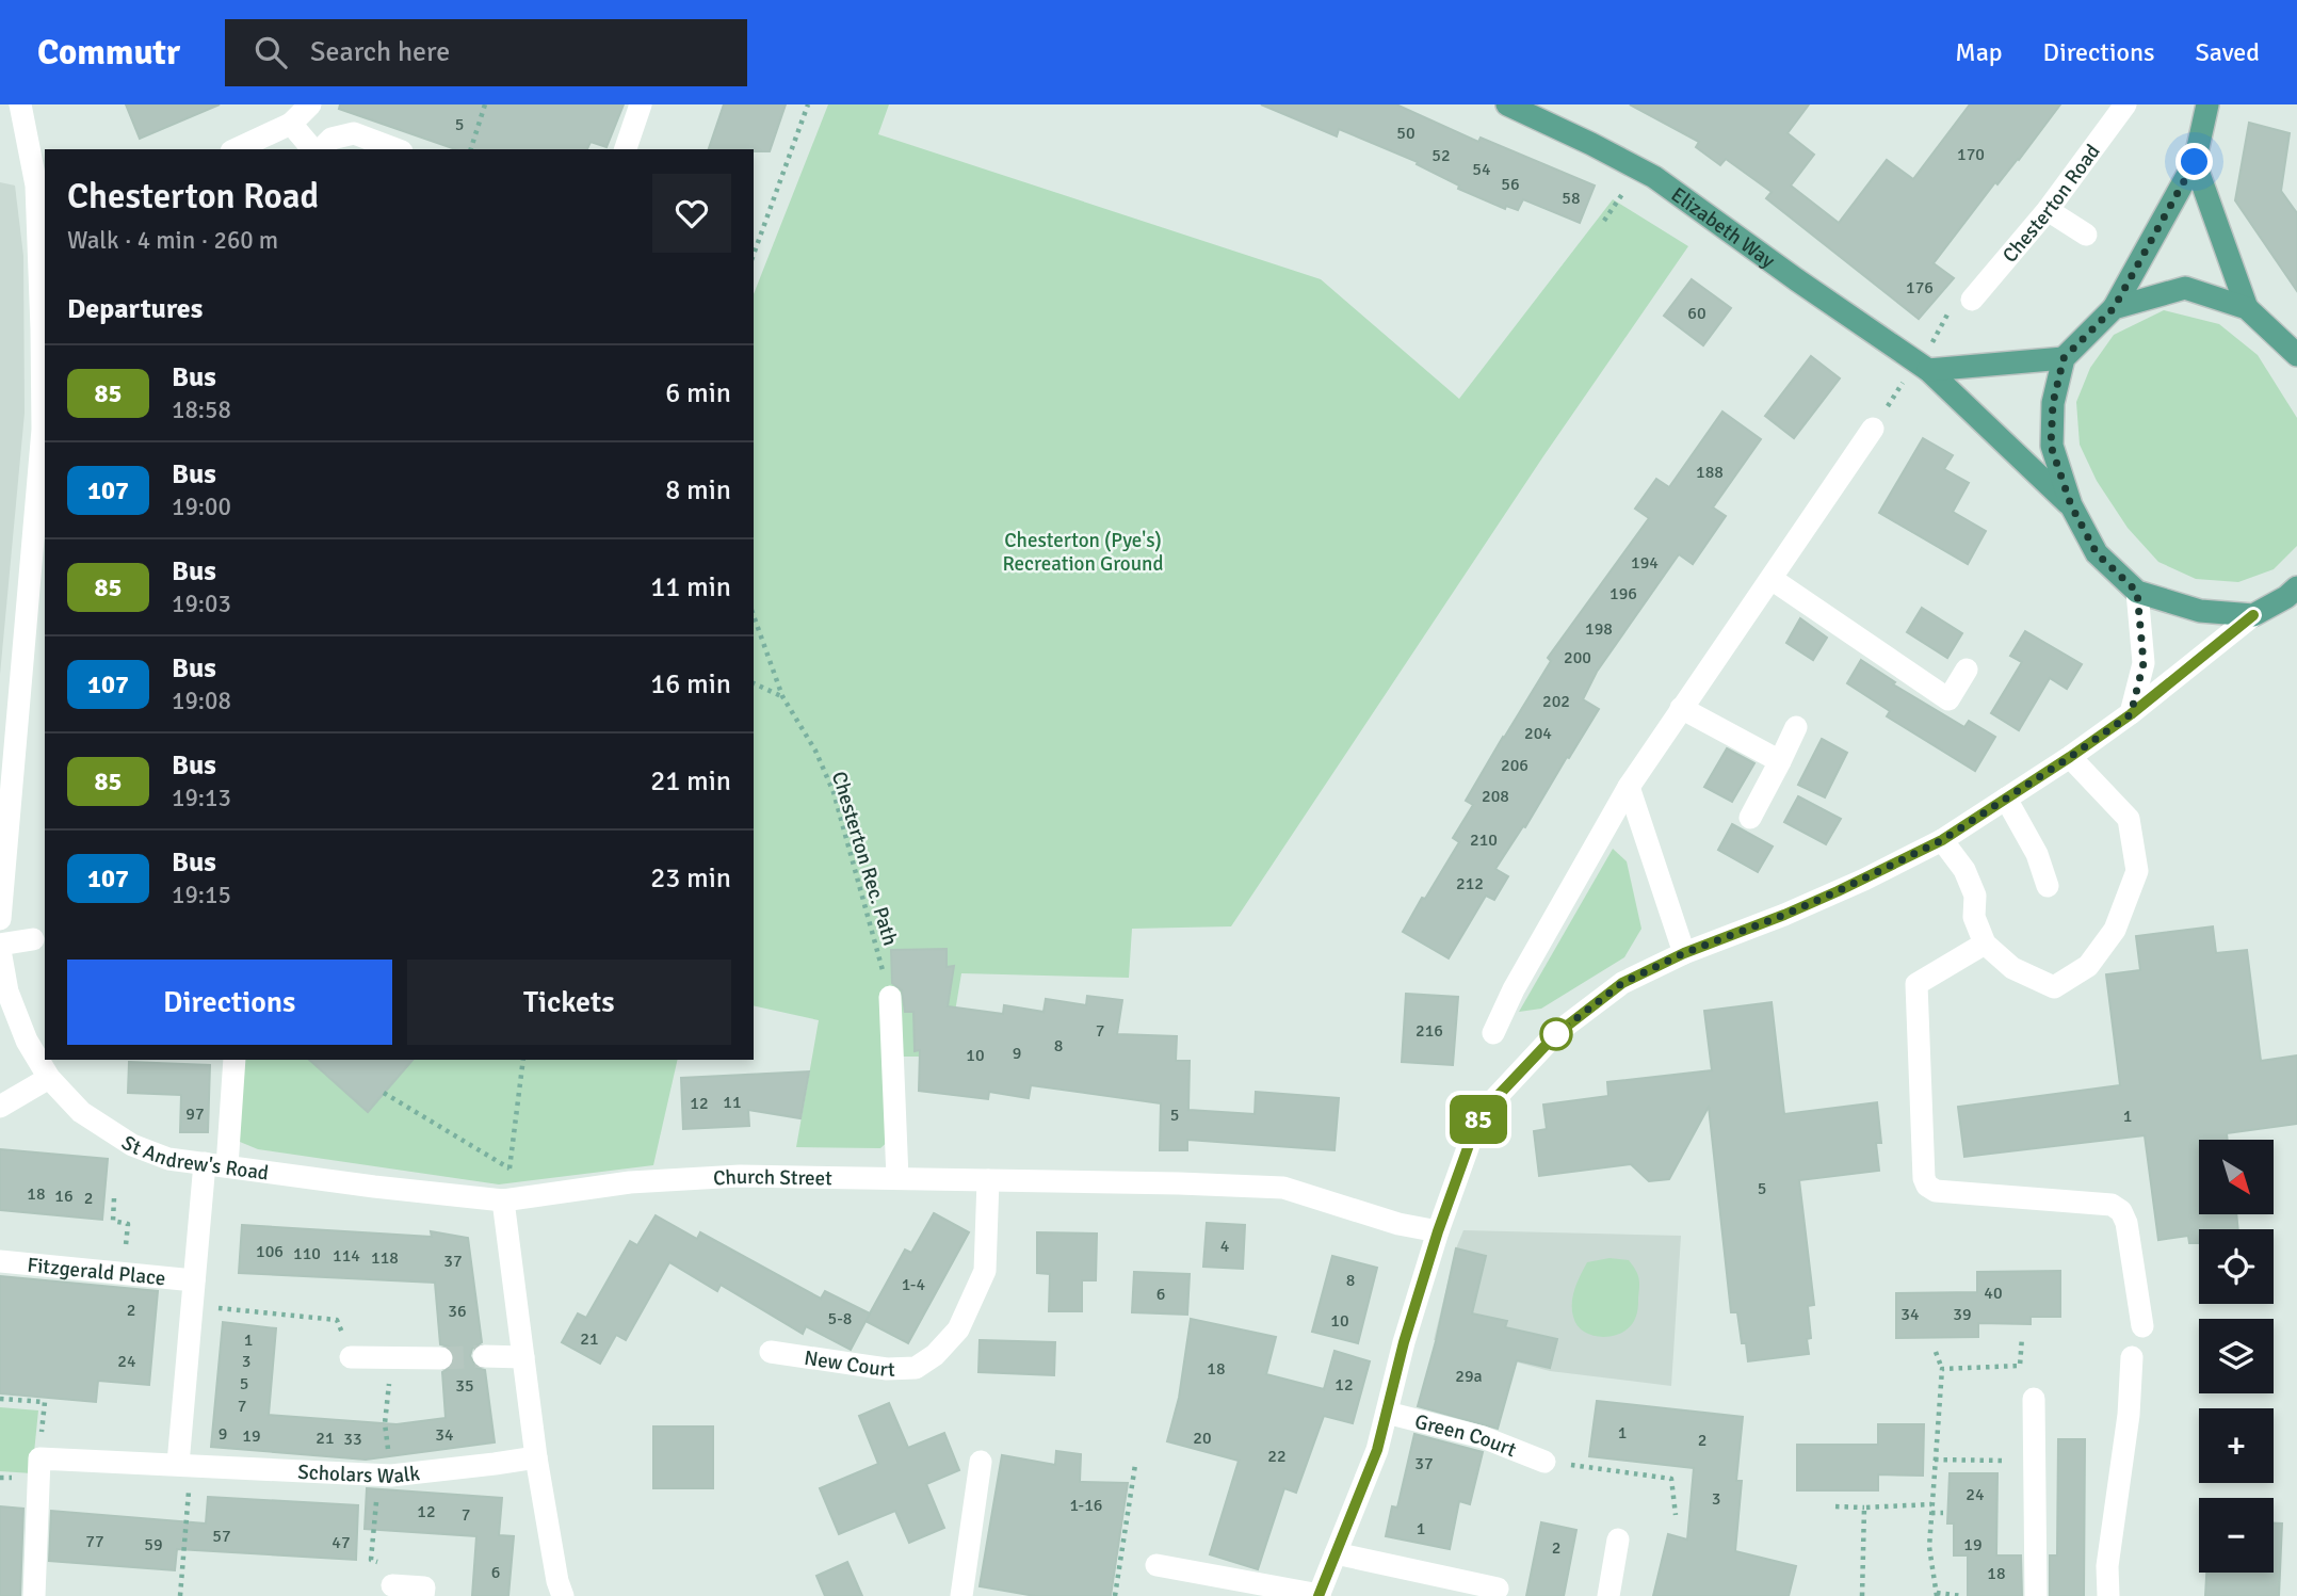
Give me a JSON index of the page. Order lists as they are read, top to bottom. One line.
{"streets":{"main road":["Elizabeth Way"],"street":["Chesterton Road","St Andrew's Road","Church Street","Fitzgerald Place","New Court","Green Court","Scholars Walk"],"path":["Chesterton Rec. Path"]},"crossings":[["St Andrew's Road","Church Street"],["Church Street","New Court"]],"parks":["Chesterton (Pye's) Recreation Ground"],"lines":["bus line 85"],"house_numbers":["5","50","170","52","54","56","58","176","60","188","194","196","198","200","202","204","206","208","210","212","7","216","8","9","10","11","12","97","5","1","5","18","16","2","4","106","110","114","118","37","8","1-4","40","6","2","36","34","39","5-8","10","21","1","24","3","18","29a","5","12","35","7","1","9","34","19","21","20","33","2","22","37","24","3","1-16","12","7","1","57","77","47","59","19","2","6","18"],"north":"bottom right","page":{"header":"Commutr","search":"Search here","nav":["Map","Directions","Saved"],"on_map":"85","heading":[["Chesterton Road","Walk · 4 min · 260 m"],"Departures"],"list":[{"mark":"85","name":"Bus","note":"18:58","value":"6 min"},{"mark":"107","name":"Bus","note":"19:00","value":"8 min"},{"mark":"85","name":"Bus","note":"19:03","value":"11 min"},{"mark":"107","name":"Bus","note":"19:08","value":"16 min"},{"mark":"85","name":"Bus","note":"19:13","value":"21 min"},{"mark":"107","name":"Bus","note":"19:15","value":"23 min"}],"buttons":["Directions","Tickets"],"map_buttons":["+","−"]}}
